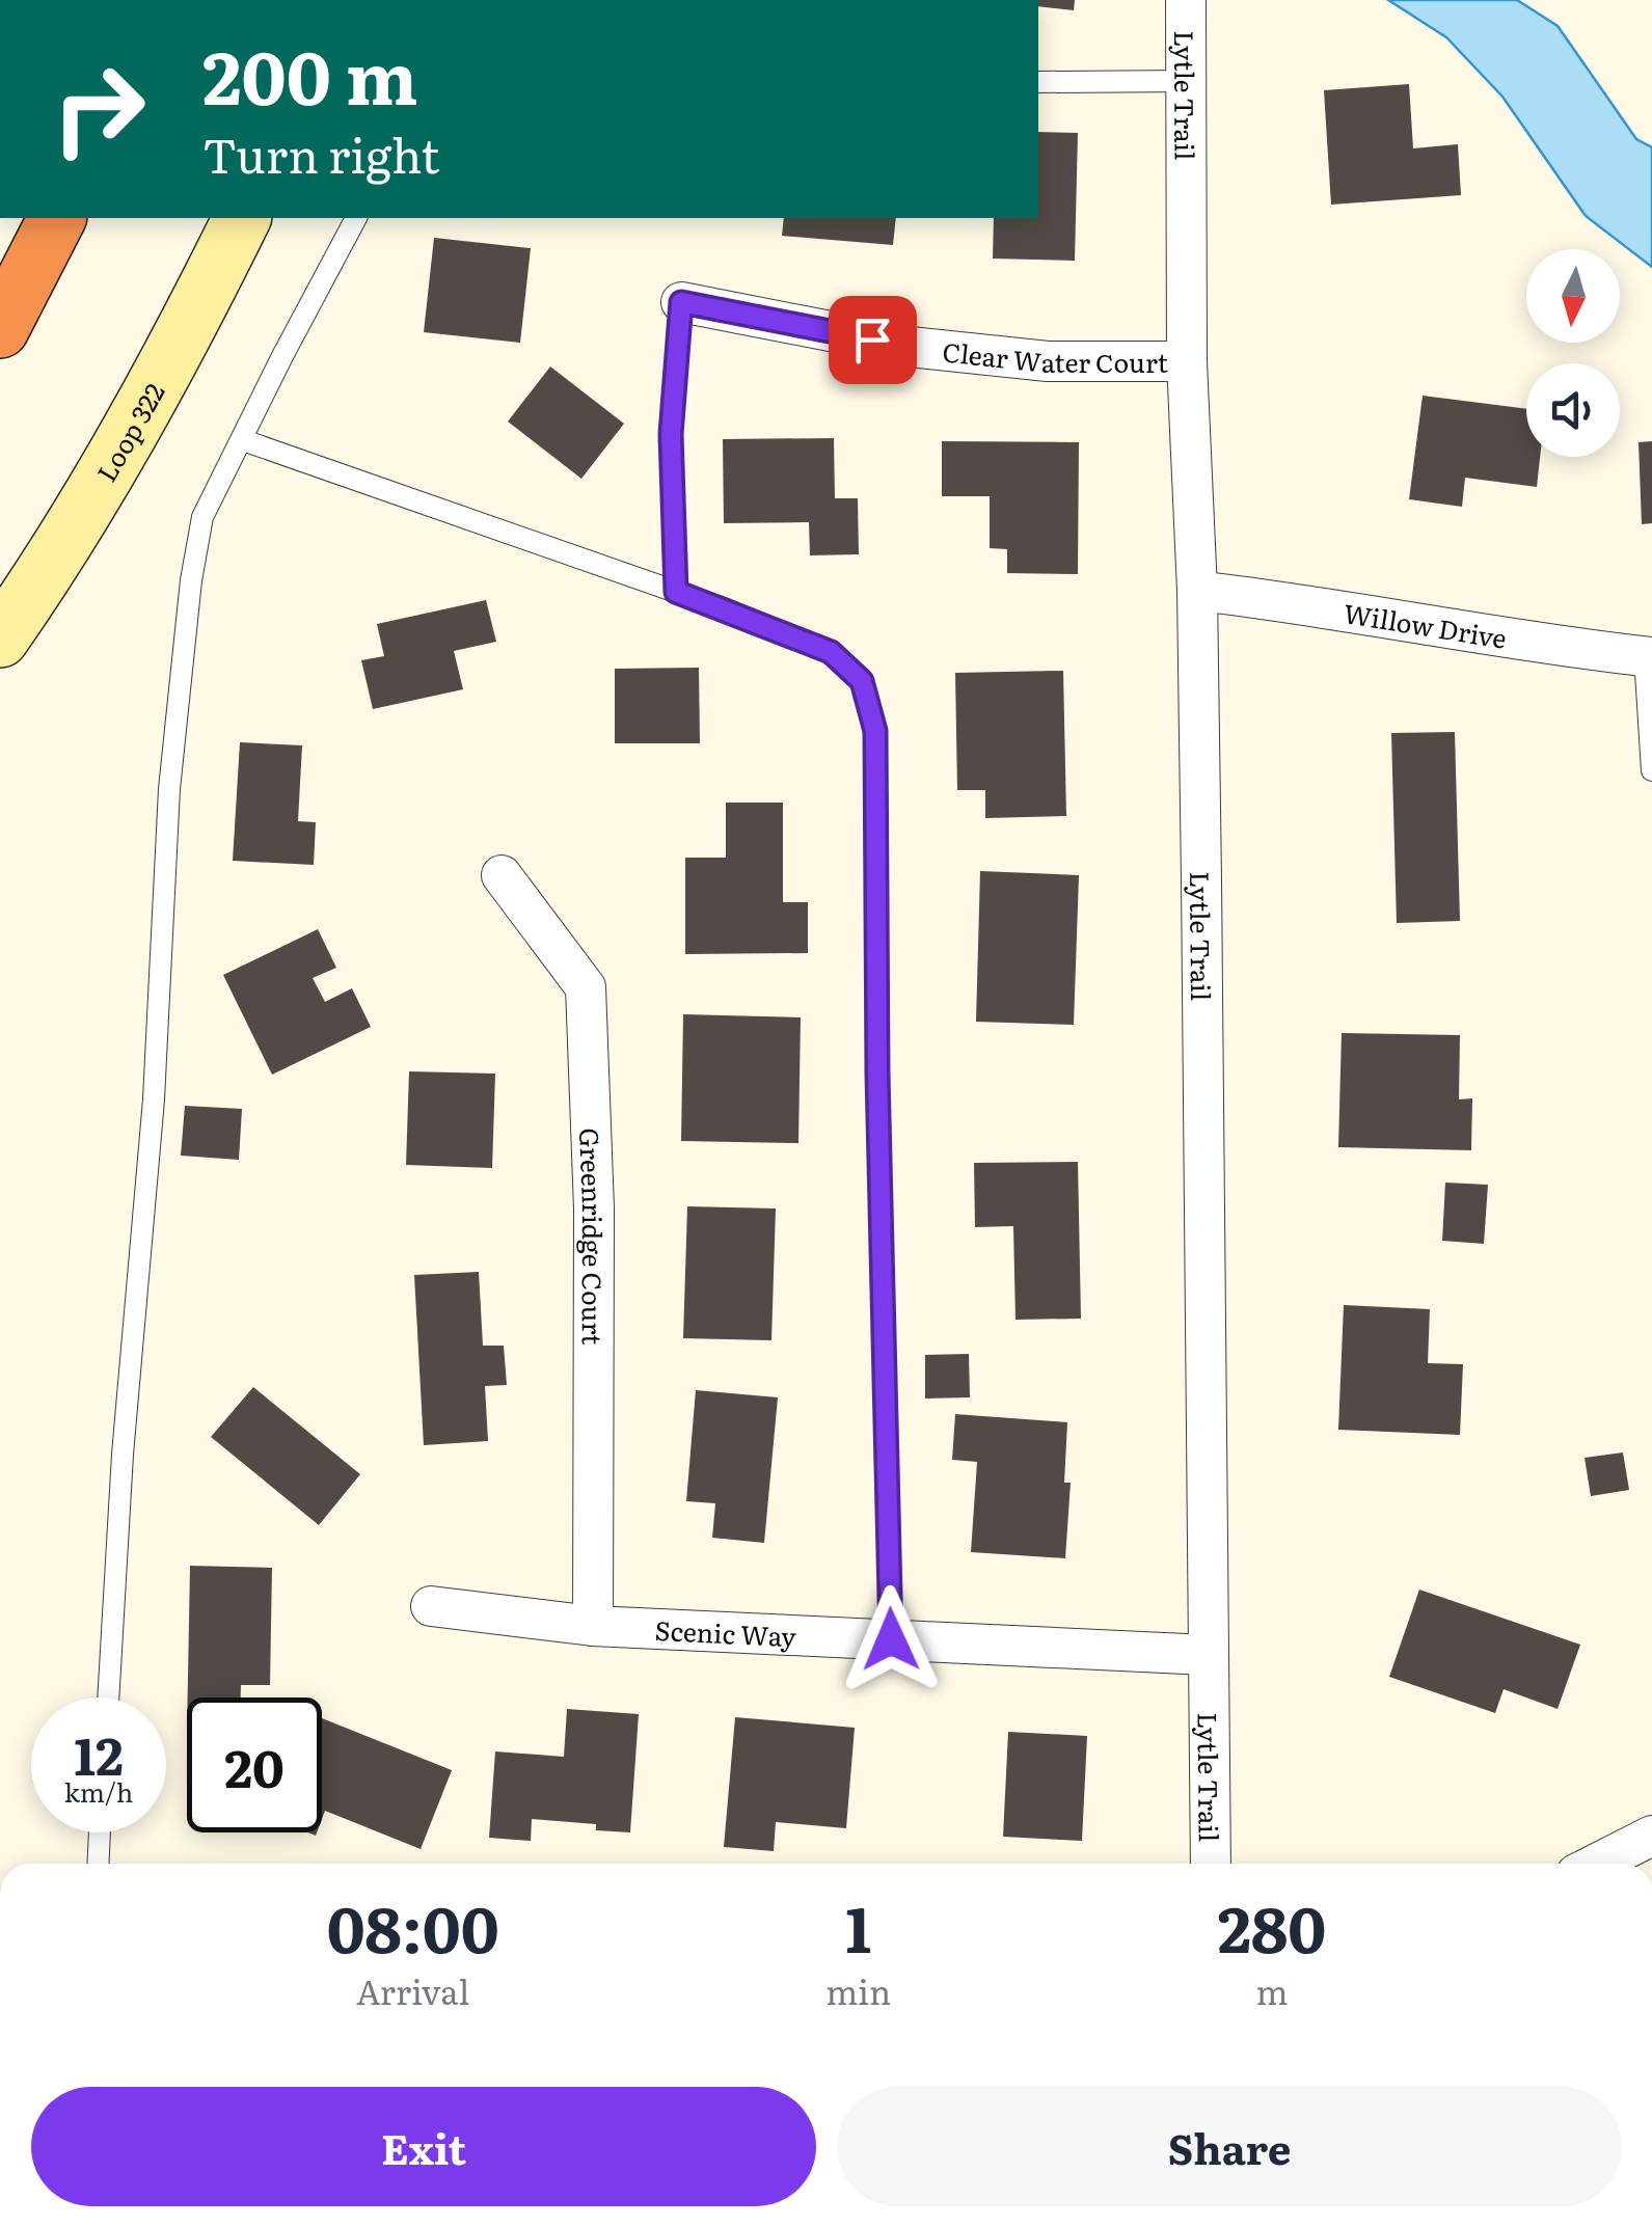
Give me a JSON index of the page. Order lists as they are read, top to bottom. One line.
{"streets":{"main road":["Loop 322"],"street":["Lytle Trail","Clear Water Court","Willow Drive","Greenridge Court","Scenic Way"]},"crossings":[["Lytle Trail","Clear Water Court"],["Lytle Trail","Willow Drive"],["Lytle Trail","Scenic Way"],["Greenridge Court","Scenic Way"]],"north":"bottom","page":{"turn":["200 m","Turn right"],"speed":"12 km/h","limit":"20","eta":["08:00","Arrival","1","min","280","m"],"buttons":["Exit","Share"]}}
